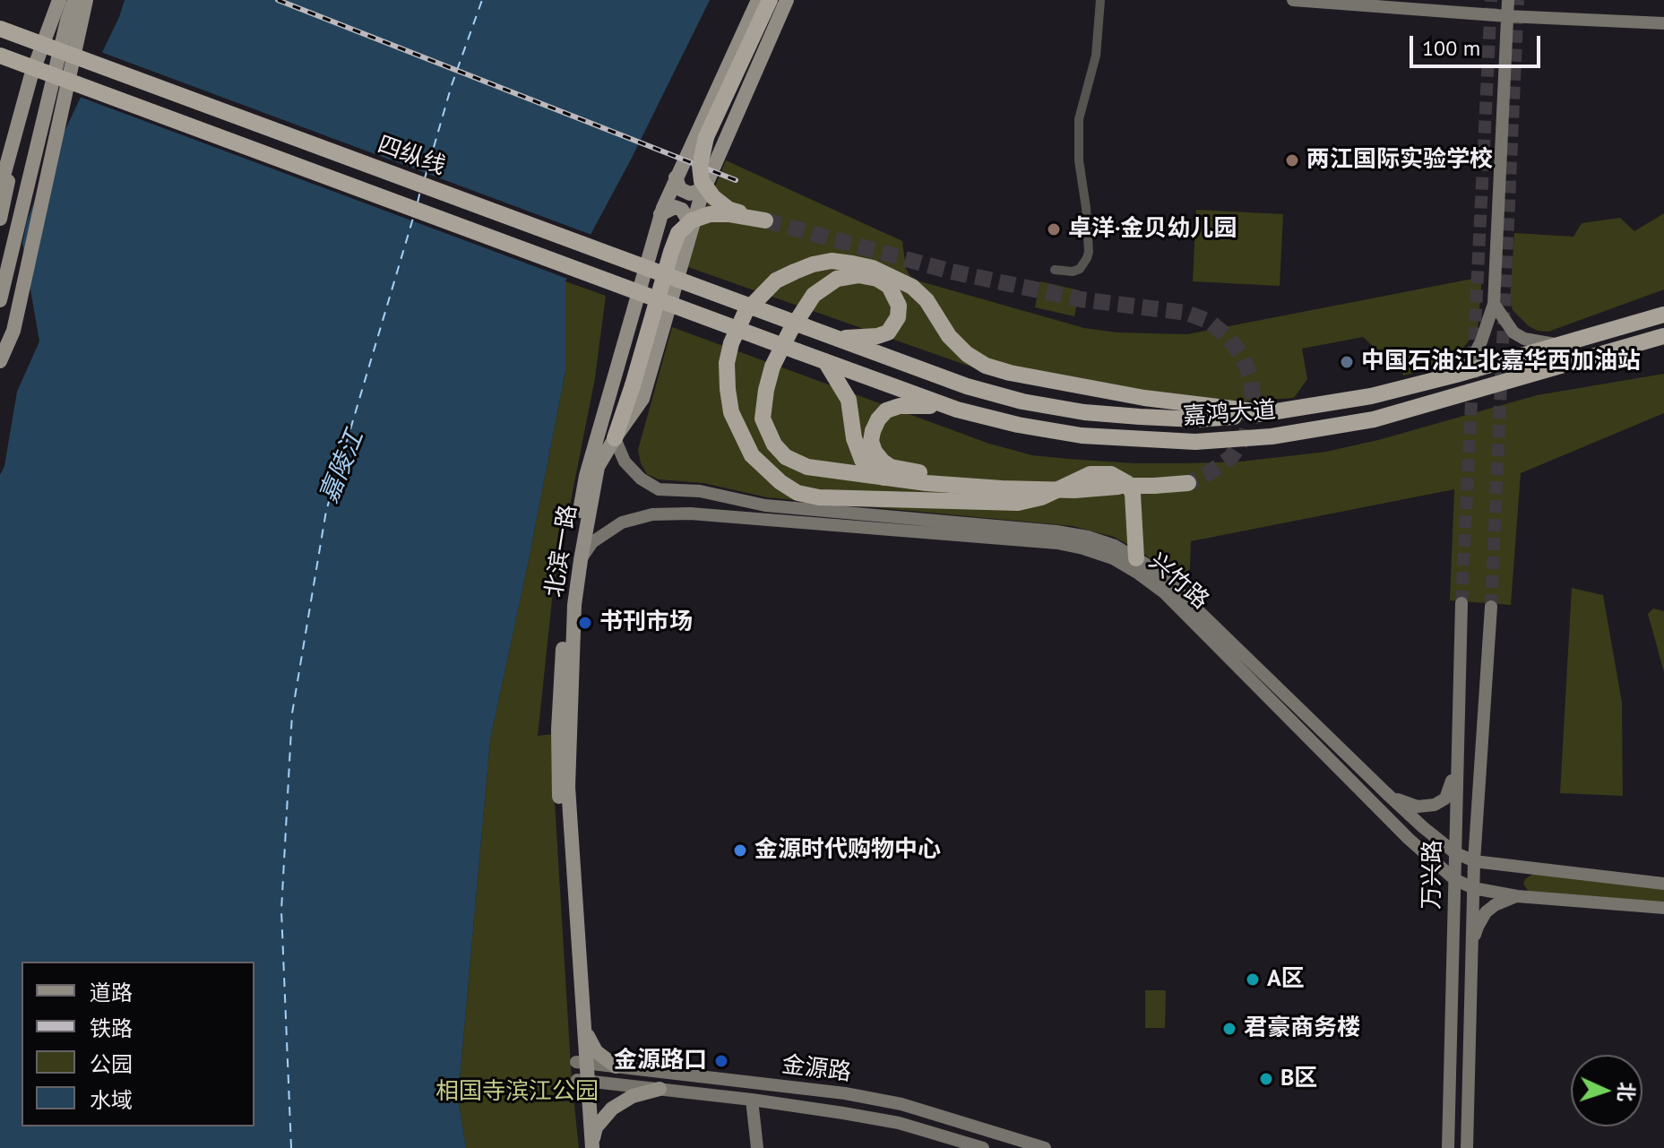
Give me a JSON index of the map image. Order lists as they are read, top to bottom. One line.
{"streets":{"highway":["四纵线","嘉鸿大道"],"main road":["北滨一路"],"street":["兴竹路","万兴路","金源路"]},"crossings":[["四纵线","嘉鸿大道"],["北滨一路","兴竹路"],["北滨一路","金源路"],["兴竹路","万兴路"]],"water":["嘉陵江"],"parks":["相国寺滨江公园"],"places":["两江国际实验学校","卓洋·金贝幼儿园","中国石油江北嘉华西加油站","书刊市场","金源时代购物中心","A区","君豪商务楼","金源路口","B区"],"legend":["道路","铁路","公园","水域"],"scale_bar":"100 m","north":"right"}
